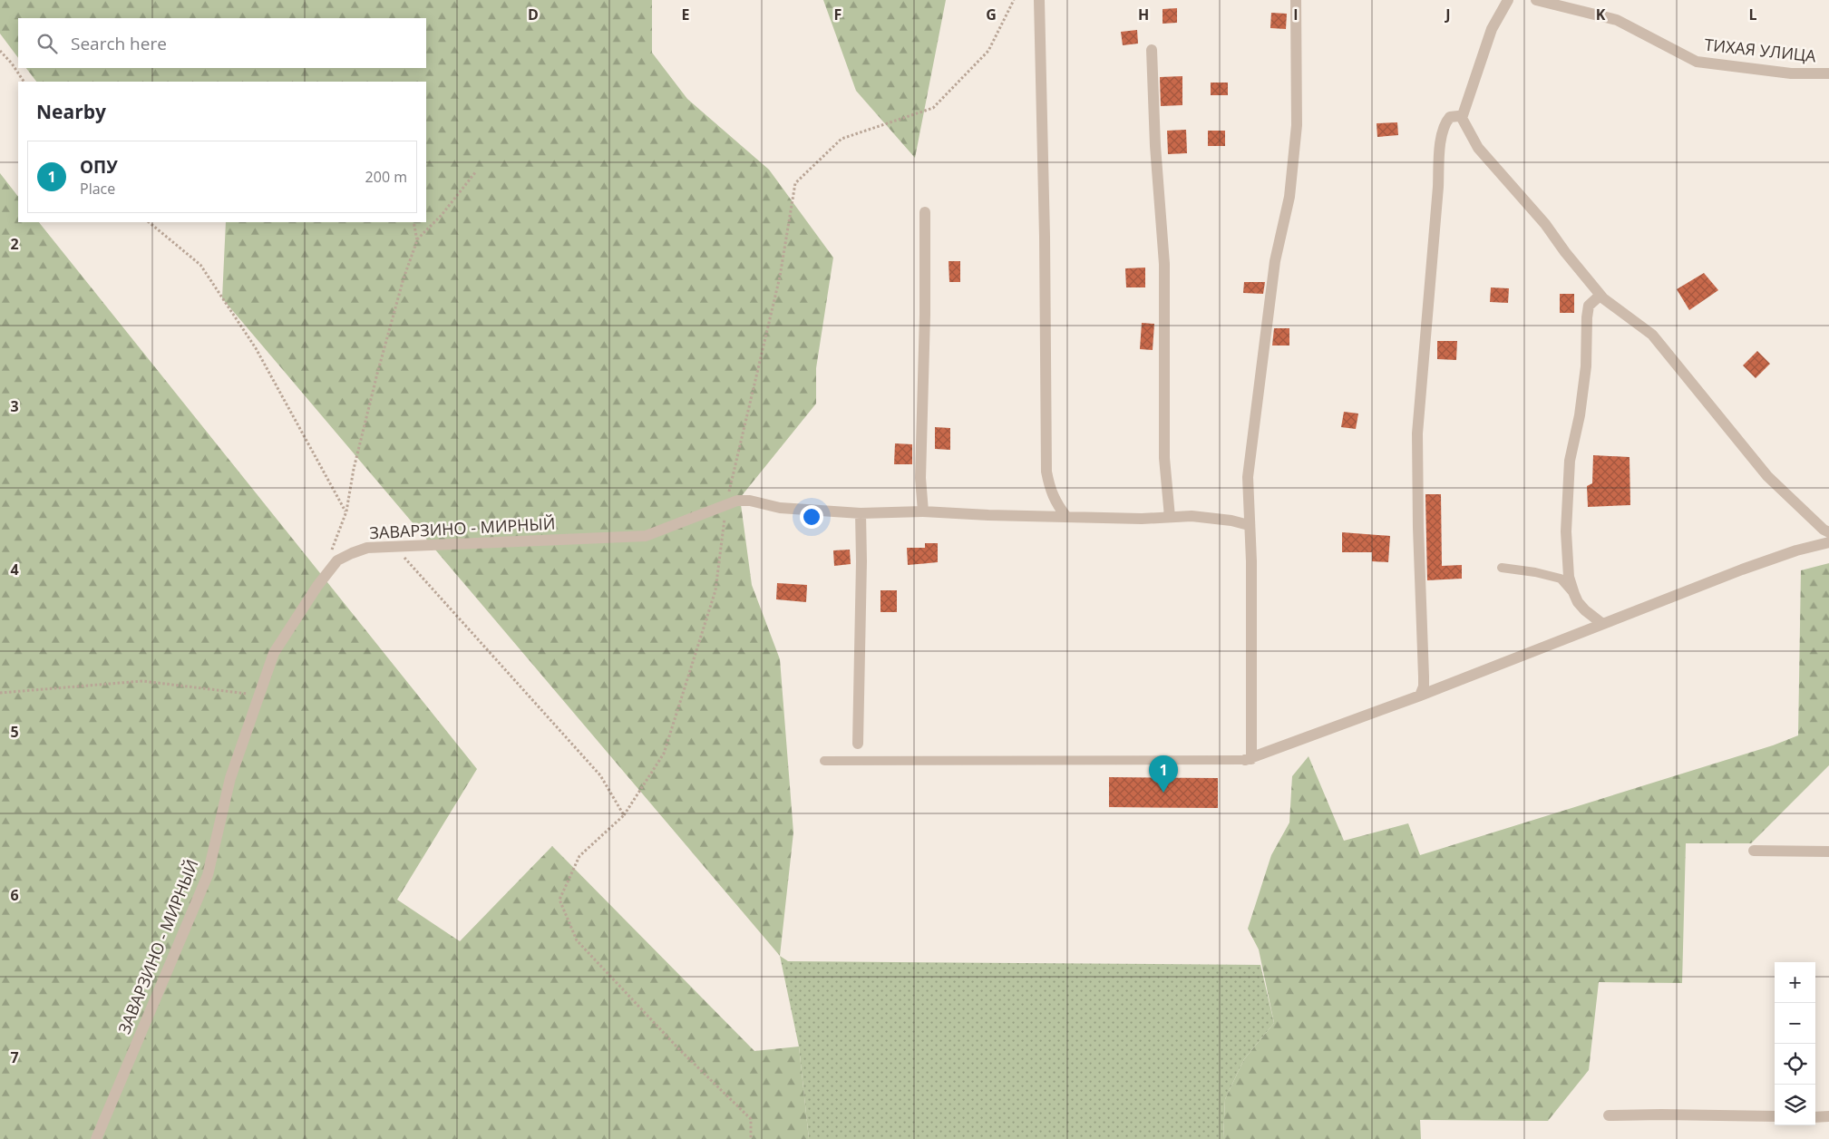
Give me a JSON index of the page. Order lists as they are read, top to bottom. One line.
{"streets":{"street":["ТИХАЯ УЛИЦА","ЗАВАРЗИНО - МИРНЫЙ"]},"page":{"search":"Search here","heading":"Nearby","list":[{"mark":"1","name":"ОПУ","note":"Place","value":"200 m"}],"pins":"1","map_buttons":["+","−"]},"grid":{"columns":["D","E","F","G","H","I","J","K","L"],"rows":["2","3","4","5","6","7"]}}
